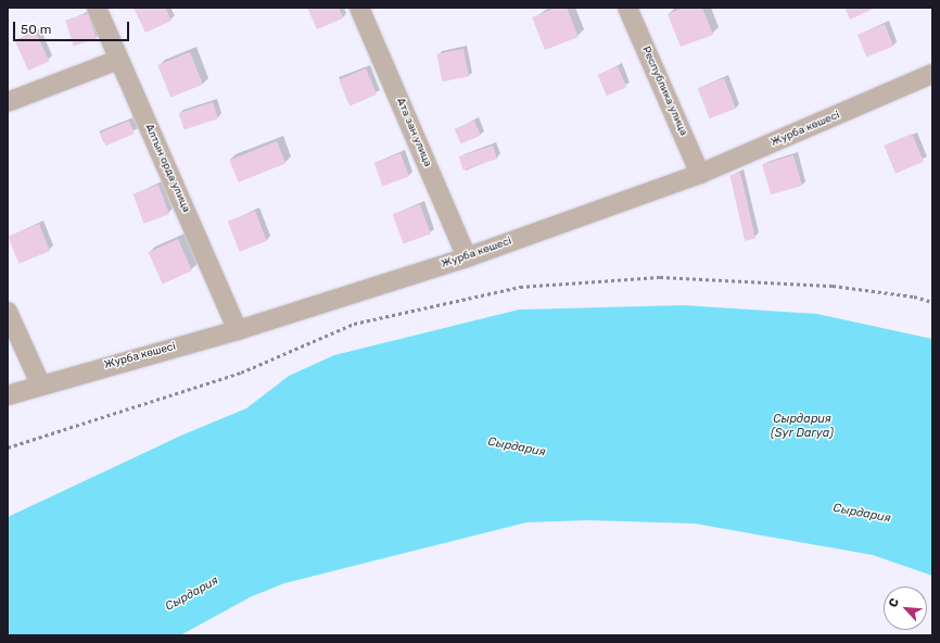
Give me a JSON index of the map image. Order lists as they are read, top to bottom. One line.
{"streets":{"street":["Республика улица","Журба көшесі","Ата зан улица","Алтын орда улица"]},"crossings":[["Республика улица","Журба көшесі"],["Журба көшесі","Ата зан улица"],["Журба көшесі","Алтын орда улица"]],"water":["Сырдария (Syr Darya)","Сырдария"],"scale_bar":"50 m","north":"top left"}
